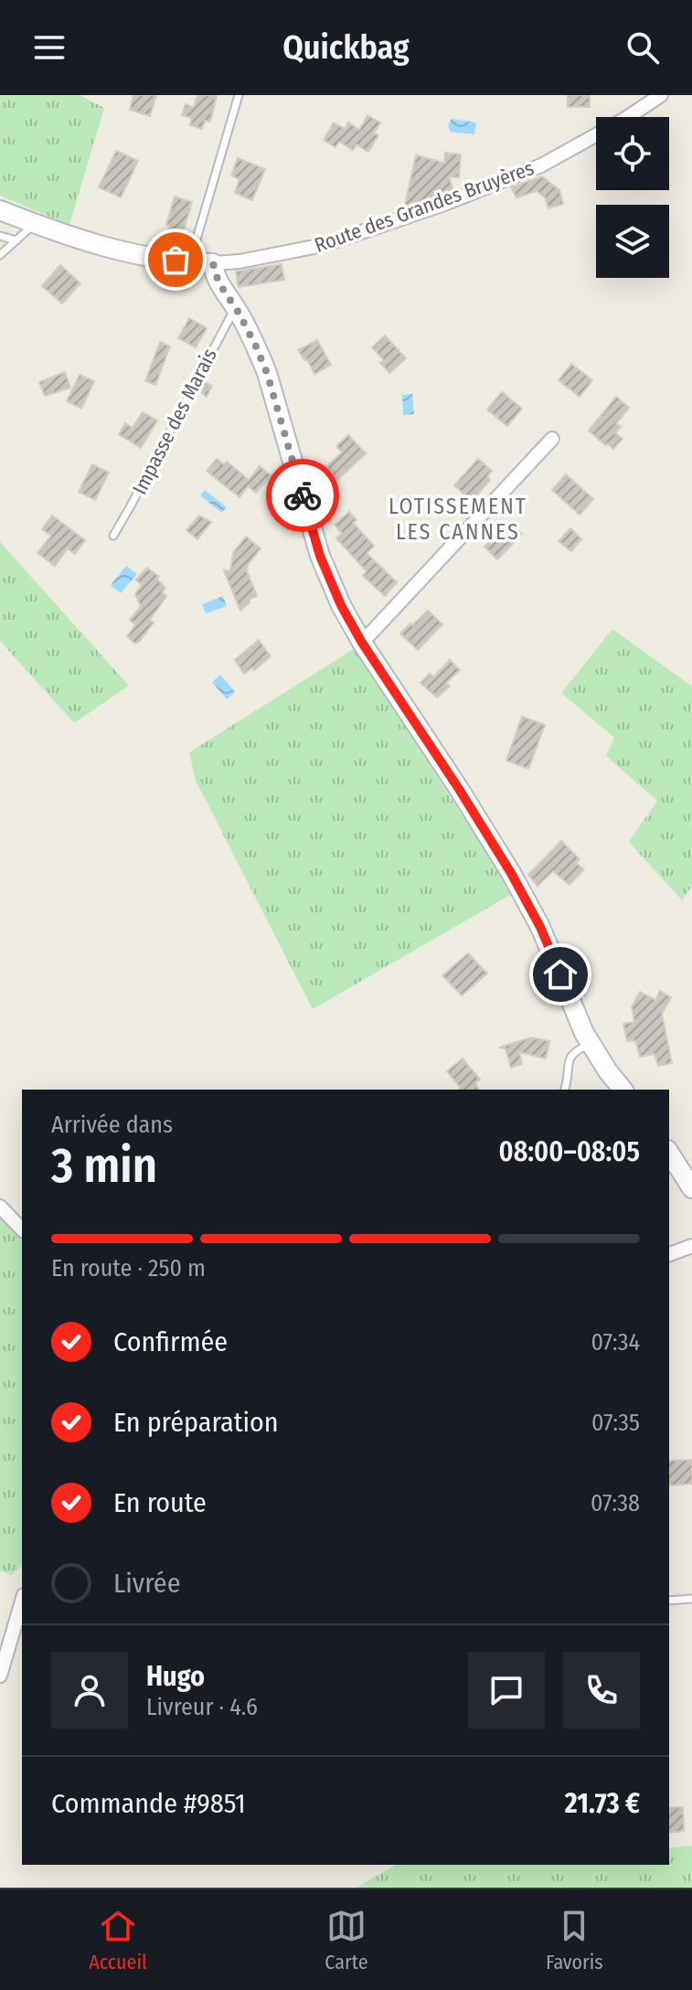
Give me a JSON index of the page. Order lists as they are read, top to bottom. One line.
{"streets":{"street":["Route des Grandes Bruyères"],"lane":["Impasse des Marais"]},"districts":["LOTISSEMENT LES CANNES"],"page":{"header":"Quickbag","heading":["3 min","Arrivée dans","08:00–08:05"],"panel":["Hugo","Livreur · 4.6","Commande #9851","21.73 €"],"bar":"En route · 250 m","list":[["Confirmée","07:34"],["En préparation","07:35"],["En route","07:38"],"Livrée"],"tabs":["Accueil","Carte","Favoris"]}}
